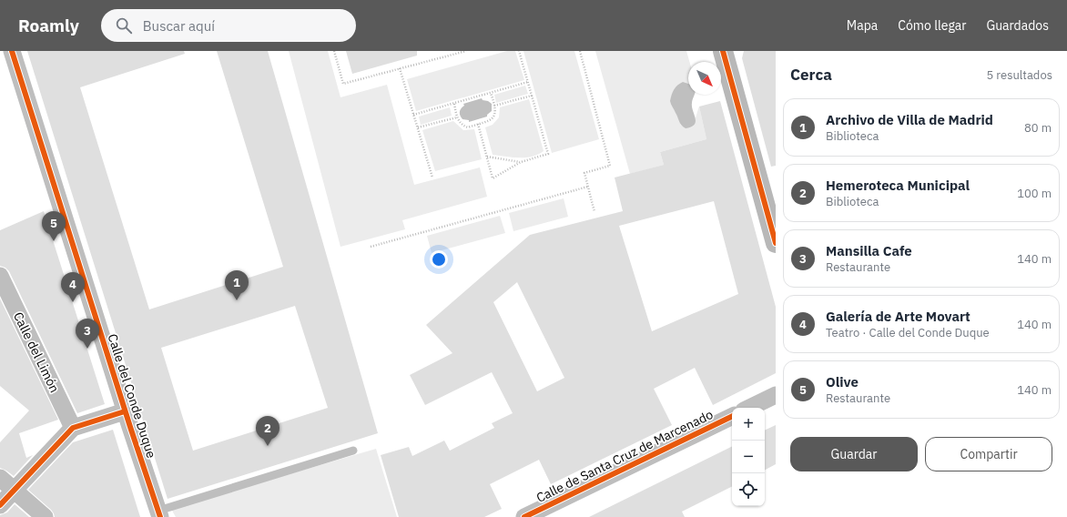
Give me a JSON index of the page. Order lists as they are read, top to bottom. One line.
{"streets":{"street":["Calle del Limón","Calle del Conde Duque","Calle de Santa Cruz de Marcenado"]},"north":"bottom right","page":{"header":"Roamly","search":"Buscar aquí","nav":["Mapa","Cómo llegar","Guardados"],"heading":["Cerca","5 resultados"],"list":[{"mark":"1","name":"Archivo de Villa de Madrid","note":"Biblioteca","value":"80 m"},{"mark":"2","name":"Hemeroteca Municipal","note":"Biblioteca","value":"100 m"},{"mark":"3","name":"Mansilla Cafe","note":"Restaurante","value":"140 m"},{"mark":"4","name":"Galería de Arte Movart","note":"Teatro · Calle del Conde Duque","value":"140 m"},{"mark":"5","name":"Olive","note":"Restaurante","value":"140 m"}],"pins":["5","1","4","3","2"],"map_buttons":["+","−"],"buttons":["Guardar","Compartir"]}}
